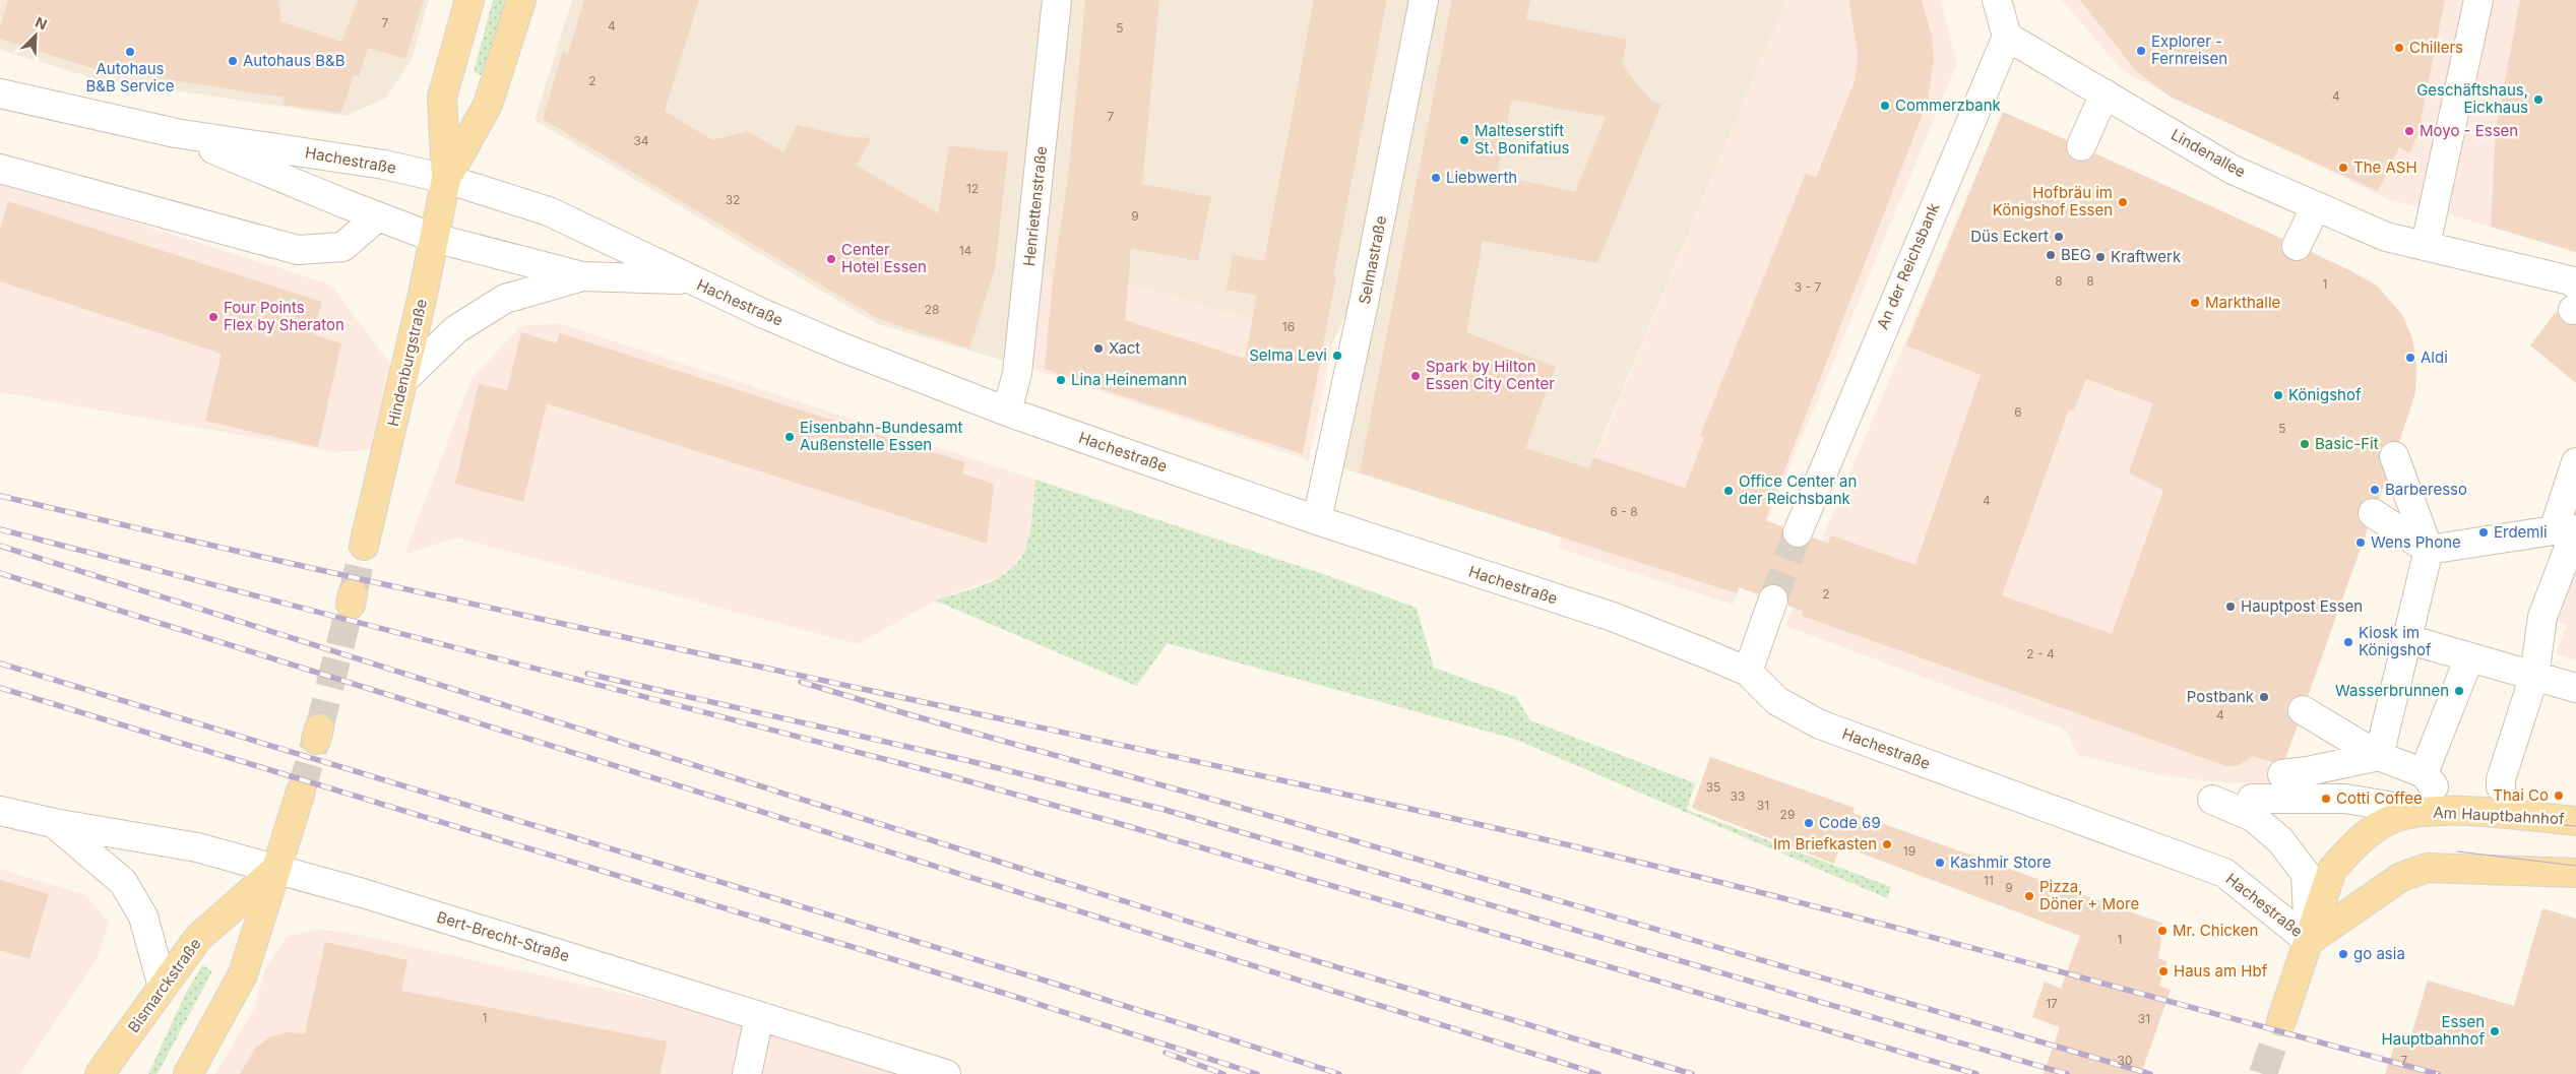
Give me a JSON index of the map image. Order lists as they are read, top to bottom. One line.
{"streets":{"main road":["Hindenburgstraße","Am Hauptbahnhof","Bismarckstraße"],"street":["Lindenallee","Hachestraße","Henriettenstraße","Selmastraße","An der Reichsbank","Bert-Brecht-Straße"]},"crossings":[["Lindenallee","An der Reichsbank"],["Hachestraße","Henriettenstraße"],["Hachestraße","Selmastraße"],["Hachestraße","Hindenburgstraße"],["Hachestraße","Am Hauptbahnhof"],["Bert-Brecht-Straße","Bismarckstraße"]],"places":["Chillers","Explorer - Fernreisen","Autohaus B&B Service","Autohaus B&B","Geschäftshaus, Eickhaus","Commerzbank","Moyo - Essen","Malteserstift St. Bonifatius","The ASH","Liebwerth","Hofbräu im Königshof Essen","Düs Eckert","BEG","Kraftwerk","Center Hotel Essen","Markthalle","Four Points Flex by Sheraton","Xact","Selma Levi","Aldi","Spark by Hilton Essen City Center","Lina Heinemann","Königshof","Eisenbahn-Bundesamt Außenstelle Essen","Basic-Fit","Barberesso","Office Center an der Reichsbank","Erdemli","Wens Phone","Hauptpost Essen","Kiosk im Königshof","Wasserbrunnen","Postbank","Thai Co","Cotti Coffee","Code 69","Im Briefkasten","Kashmir Store","Pizza, Döner + More","Mr. Chicken","go asia","Haus am Hbf","Essen Hauptbahnhof"],"house_numbers":["7","4","5","2","4","7","34","12","32","9","14","8","8","1","3 - 7","28","16","6","5","4","6 - 8","2","2 - 4","4","35","33","31","29","19","11","9","1","17","1","31","30","7"],"north":"top right"}
